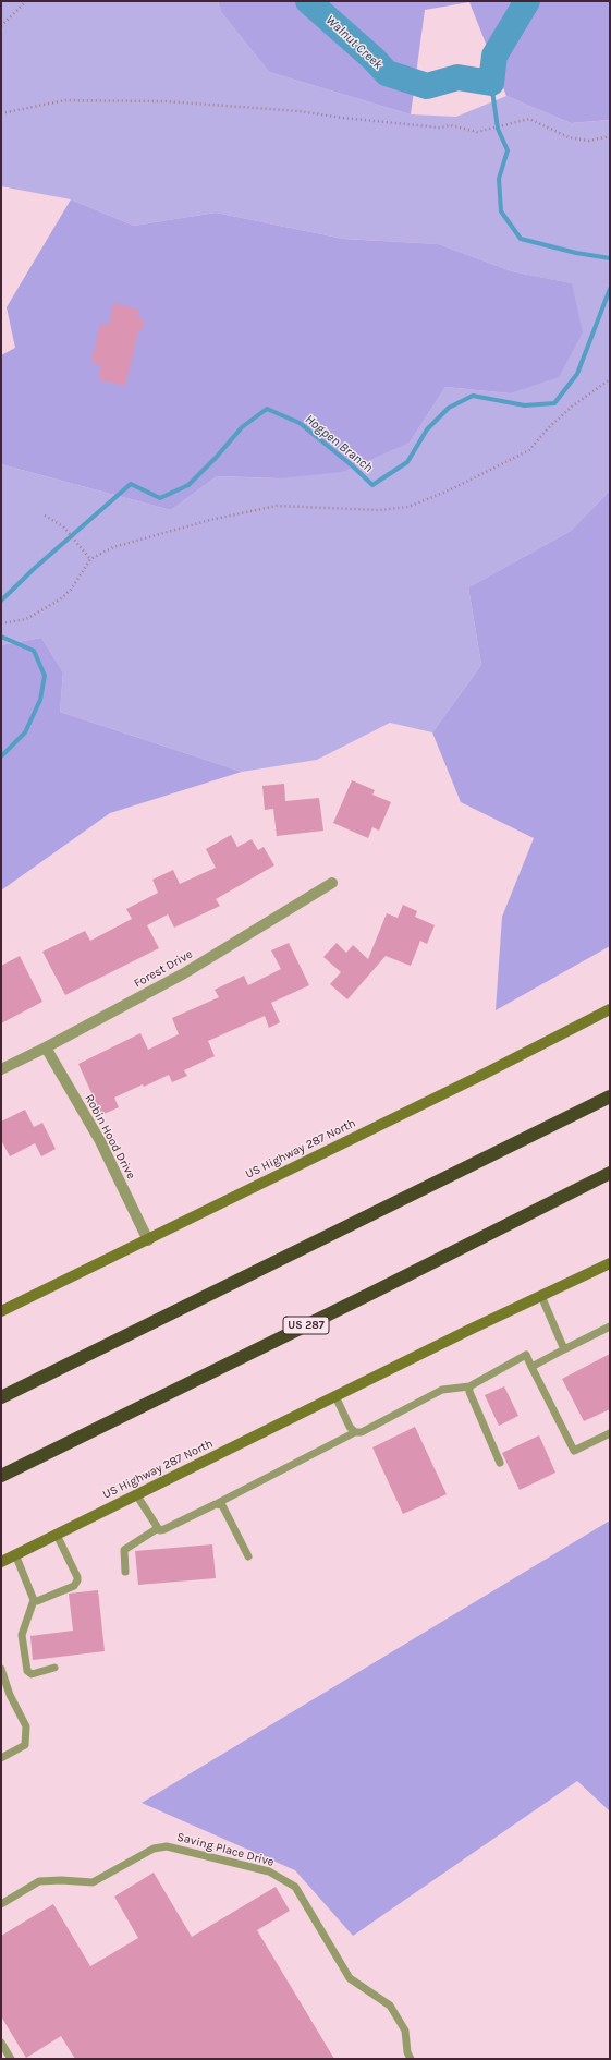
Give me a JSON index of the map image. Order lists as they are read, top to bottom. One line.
{"streets":{"highway":["US 287"],"main road":["US Highway 287 North"],"street":["Forest Drive","Robin Hood Drive"],"lane":["Saving Place Drive"]},"crossings":[["Forest Drive","Robin Hood Drive"],["Robin Hood Drive","US Highway 287 North"]],"water":["Walnut Creek","Hogpen Branch"]}
